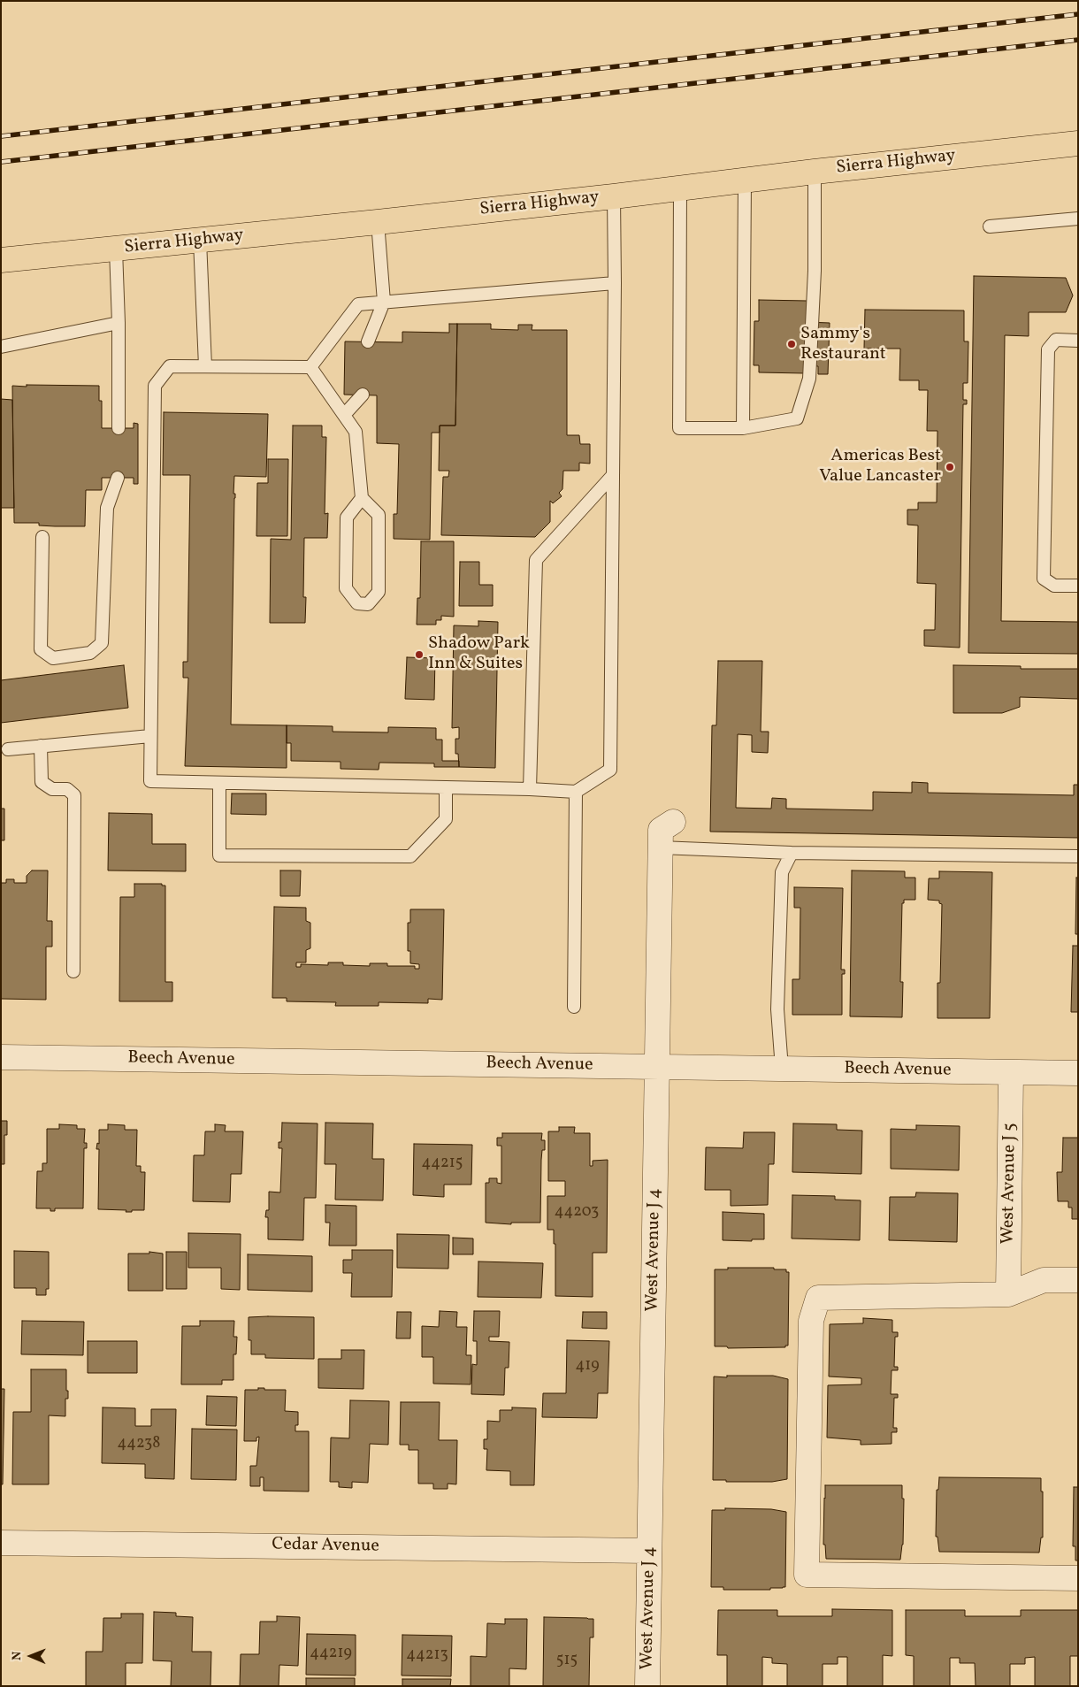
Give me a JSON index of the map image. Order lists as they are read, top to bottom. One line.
{"streets":{"main road":["Sierra Highway"],"street":["Beech Avenue","West Avenue J 5","West Avenue J 4","Cedar Avenue"]},"crossings":[["Beech Avenue","West Avenue J 5"],["Beech Avenue","West Avenue J 4"],["West Avenue J 4","Cedar Avenue"]],"places":["Sammy's Restaurant","Americas Best Value Lancaster","Shadow Park Inn & Suites"],"house_numbers":["44215","44203","419","44238","44219","44213","515"],"north":"left"}
